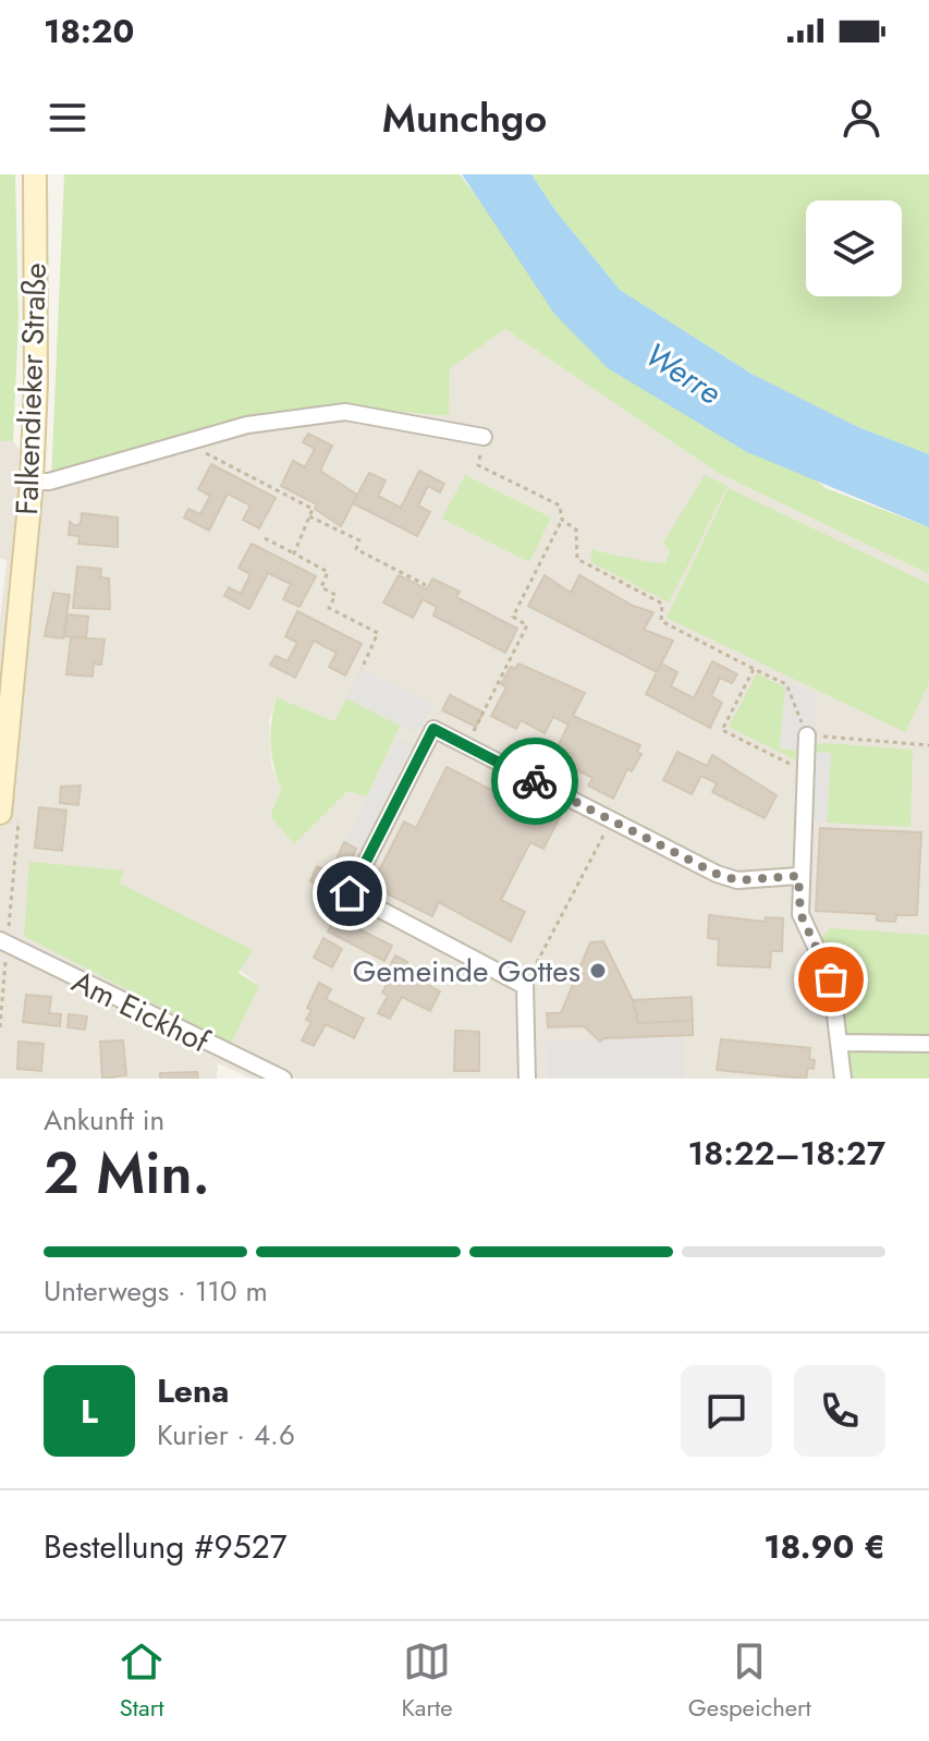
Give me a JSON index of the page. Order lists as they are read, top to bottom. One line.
{"streets":{"street":["Falkendieker Straße","Am Eickhof"]},"water":["Werre"],"places":["Gemeinde Gottes"],"page":{"status":"18:20","header":"Munchgo","heading":["2 Min.","Ankunft in","18:22–18:27"],"panel":["Lena","Kurier · 4.6","Bestellung #9527","18.90 €"],"bar":"Unterwegs · 110 m","round":"L","tabs":["Start","Karte","Gespeichert"]}}
